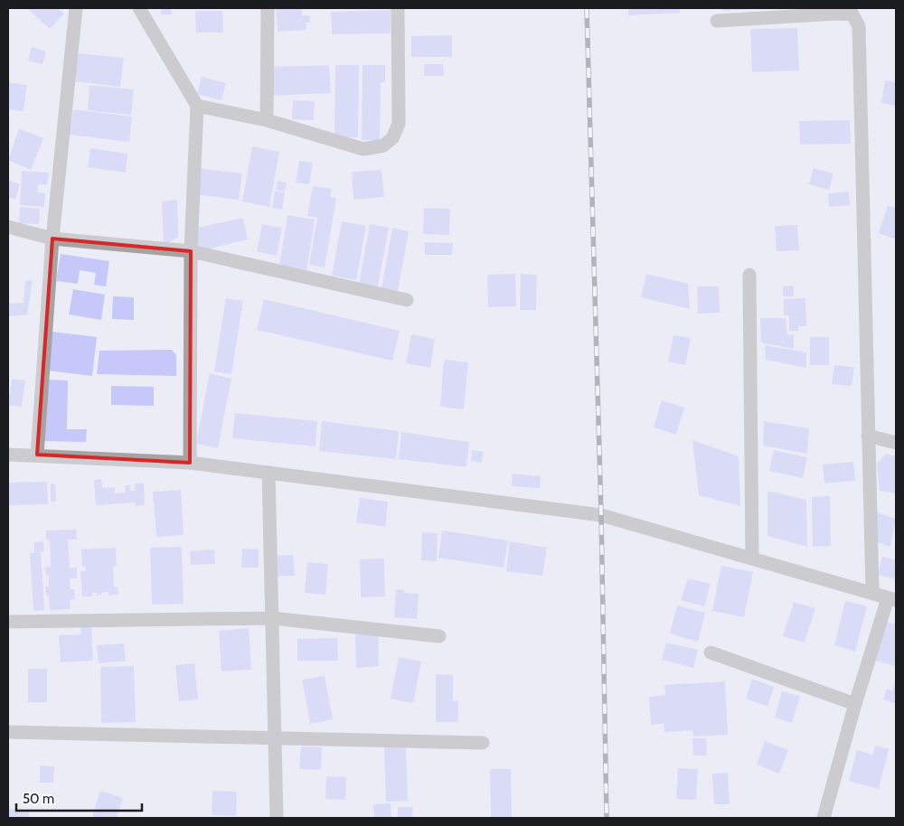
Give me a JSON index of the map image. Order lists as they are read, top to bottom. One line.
{"scale_bar":"50 m"}
